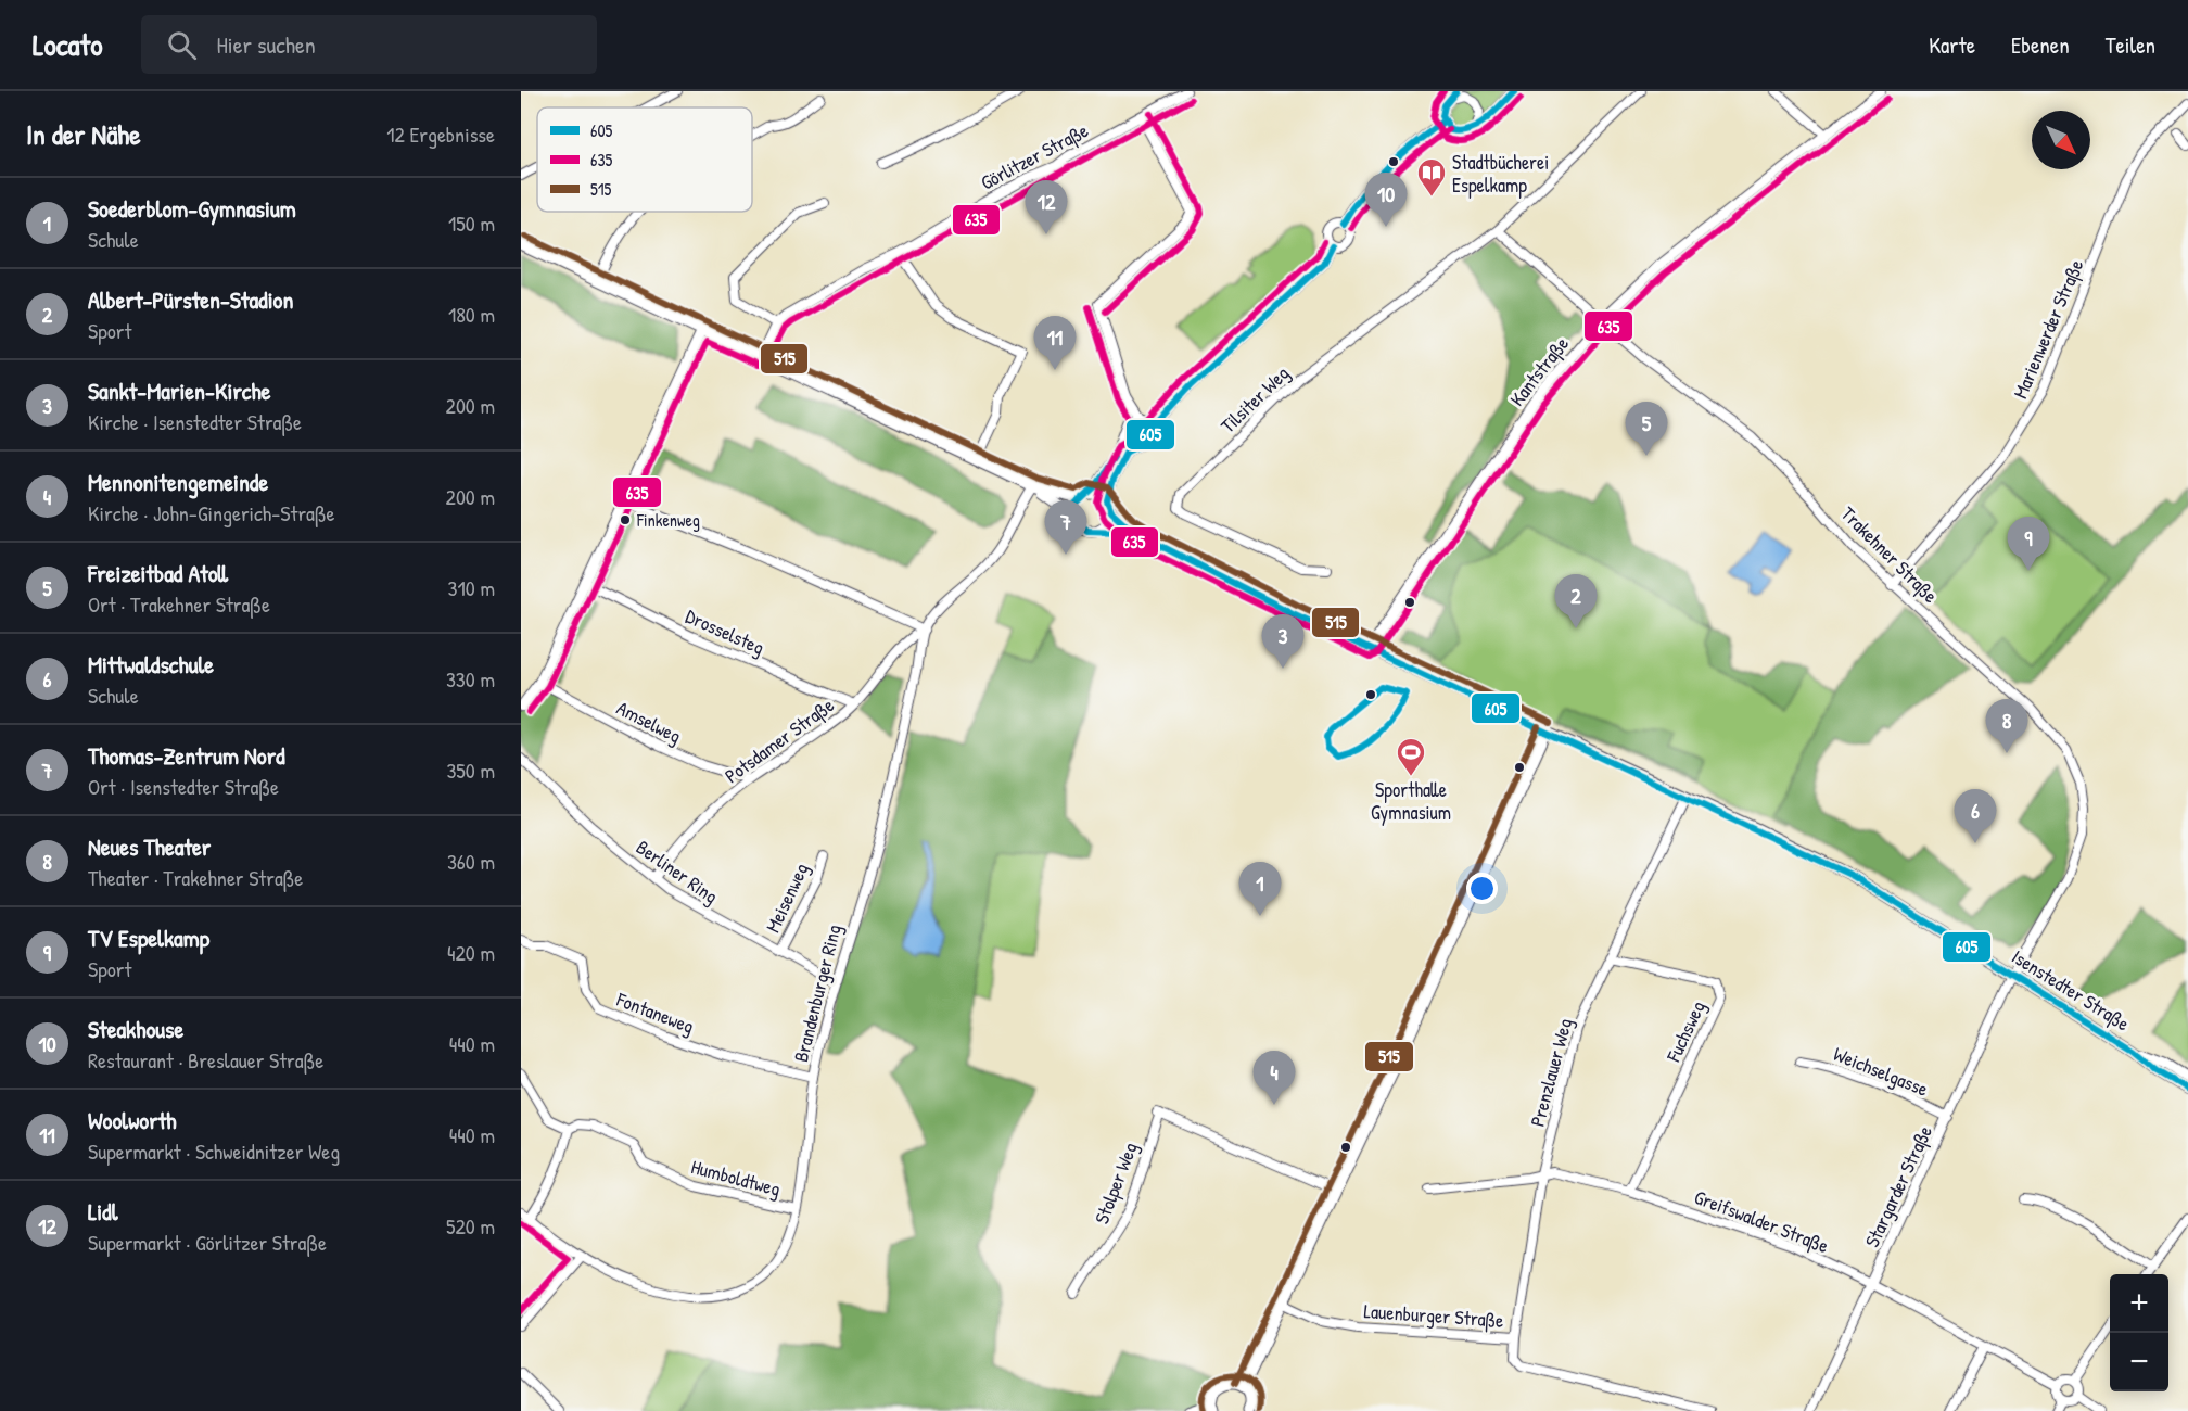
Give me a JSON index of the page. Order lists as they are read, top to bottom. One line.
{"streets":{"street":["Görlitzer Straße","Marienwerder Straße","Kantstraße","Tilsiter Weg","Trakehner Straße","Drosselsteg","Amselweg","Potsdamer Straße","Berliner Ring","Meisenweg","Isenstedter Straße","Brandenburger Ring","Fontaneweg","Fuchsweg","Weichselgasse","Prenzlauer Weg","Humboldtweg","Stolper Weg","Stargarder Straße","Greifswalder Straße","Lauenburger Straße"]},"crossings":[["Marienwerder Straße","Trakehner Straße"],["Kantstraße","Trakehner Straße"],["Kantstraße","Isenstedter Straße"],["Tilsiter Weg","Trakehner Straße"],["Trakehner Straße","Isenstedter Straße"],["Trakehner Straße","Stargarder Straße"],["Drosselsteg","Potsdamer Straße"],["Amselweg","Potsdamer Straße"],["Potsdamer Straße","Berliner Ring"],["Potsdamer Straße","Brandenburger Ring"],["Berliner Ring","Meisenweg"],["Berliner Ring","Brandenburger Ring"],["Isenstedter Straße","Prenzlauer Weg"],["Isenstedter Straße","Stargarder Straße"],["Brandenburger Ring","Fontaneweg"],["Brandenburger Ring","Humboldtweg"],["Fuchsweg","Prenzlauer Weg"],["Fuchsweg","Greifswalder Straße"],["Weichselgasse","Stargarder Straße"],["Prenzlauer Weg","Greifswalder Straße"],["Prenzlauer Weg","Lauenburger Straße"],["Stargarder Straße","Greifswalder Straße"]],"places":{"library":["Stadtbücherei Espelkamp"],"other":["Finkenweg"],"sports":["Sporthalle Gymnasium"]},"lines":["transit line 605","transit line 635","transit line 515"],"legend":["605","635","515"],"north":"bottom right","page":{"header":"Locato","search":"Hier suchen","nav":["Karte","Ebenen","Teilen"],"heading":["In der Nähe","12 Ergebnisse"],"pins":["10","12","11","5","7","9","2","3","8","6","1","4"],"list":[{"mark":"1","name":"Soederblom-Gymnasium","note":"Schule","value":"150 m"},{"mark":"2","name":"Albert-Pürsten-Stadion","note":"Sport","value":"180 m"},{"mark":"3","name":"Sankt-Marien-Kirche","note":"Kirche · Isenstedter Straße","value":"200 m"},{"mark":"4","name":"Mennonitengemeinde","note":"Kirche · John-Gingerich-Straße","value":"200 m"},{"mark":"5","name":"Freizeitbad Atoll","note":"Ort · Trakehner Straße","value":"310 m"},{"mark":"6","name":"Mittwaldschule","note":"Schule","value":"330 m"},{"mark":"7","name":"Thomas-Zentrum Nord","note":"Ort · Isenstedter Straße","value":"350 m"},{"mark":"8","name":"Neues Theater","note":"Theater · Trakehner Straße","value":"360 m"},{"mark":"9","name":"TV Espelkamp","note":"Sport","value":"420 m"},{"mark":"10","name":"Steakhouse","note":"Restaurant · Breslauer Straße","value":"440 m"},{"mark":"11","name":"Woolworth","note":"Supermarkt · Schweidnitzer Weg","value":"440 m"},{"mark":"12","name":"Lidl","note":"Supermarkt · Görlitzer Straße","value":"520 m"}],"map_buttons":["+","−"]}}
